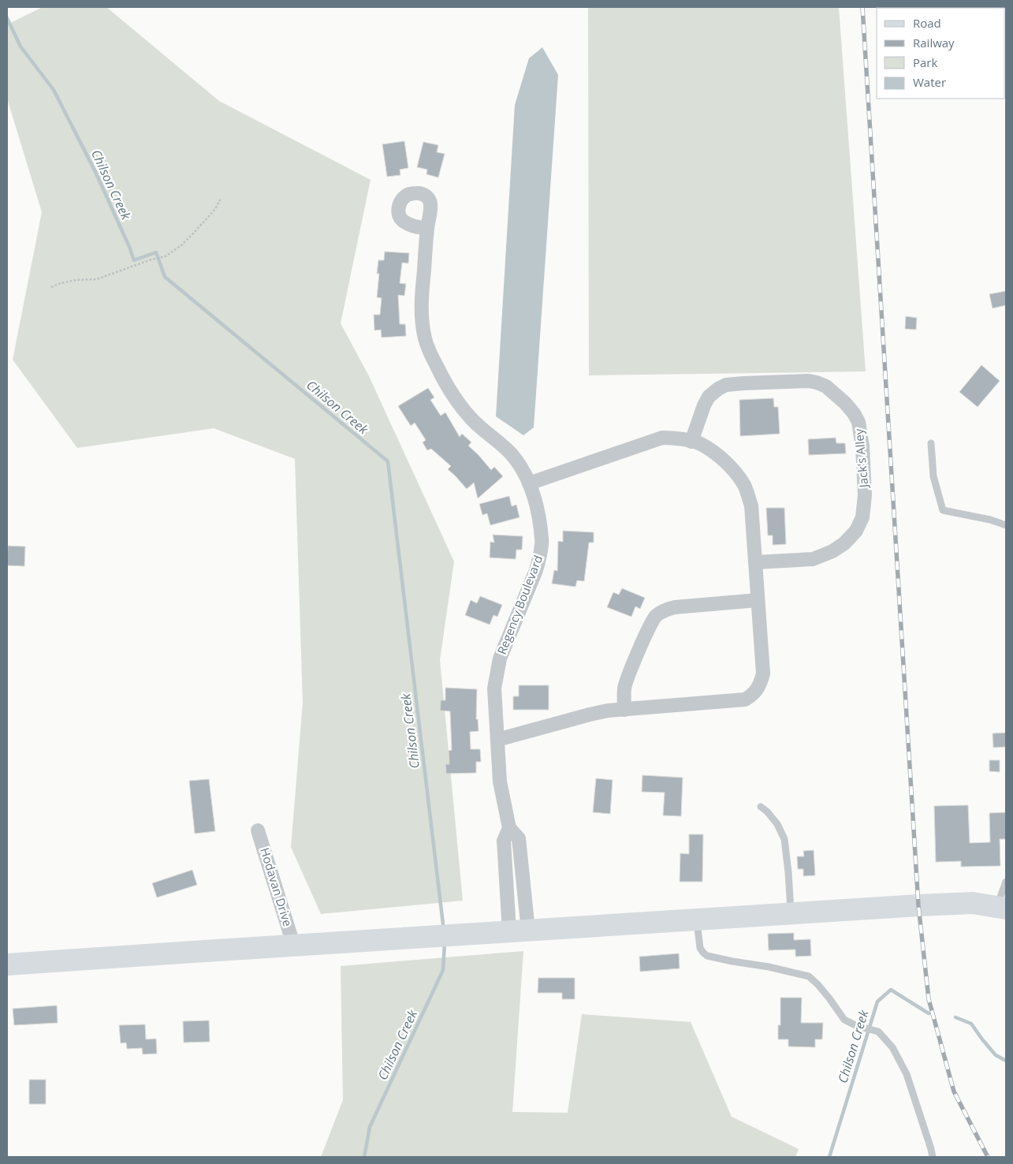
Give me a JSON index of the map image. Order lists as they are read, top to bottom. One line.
{"streets":{"street":["Jack's Alley","Regency Boulevard","Hodavan Drive"]},"water":["Chilson Creek"],"legend":["Road","Railway","Park","Water"]}
